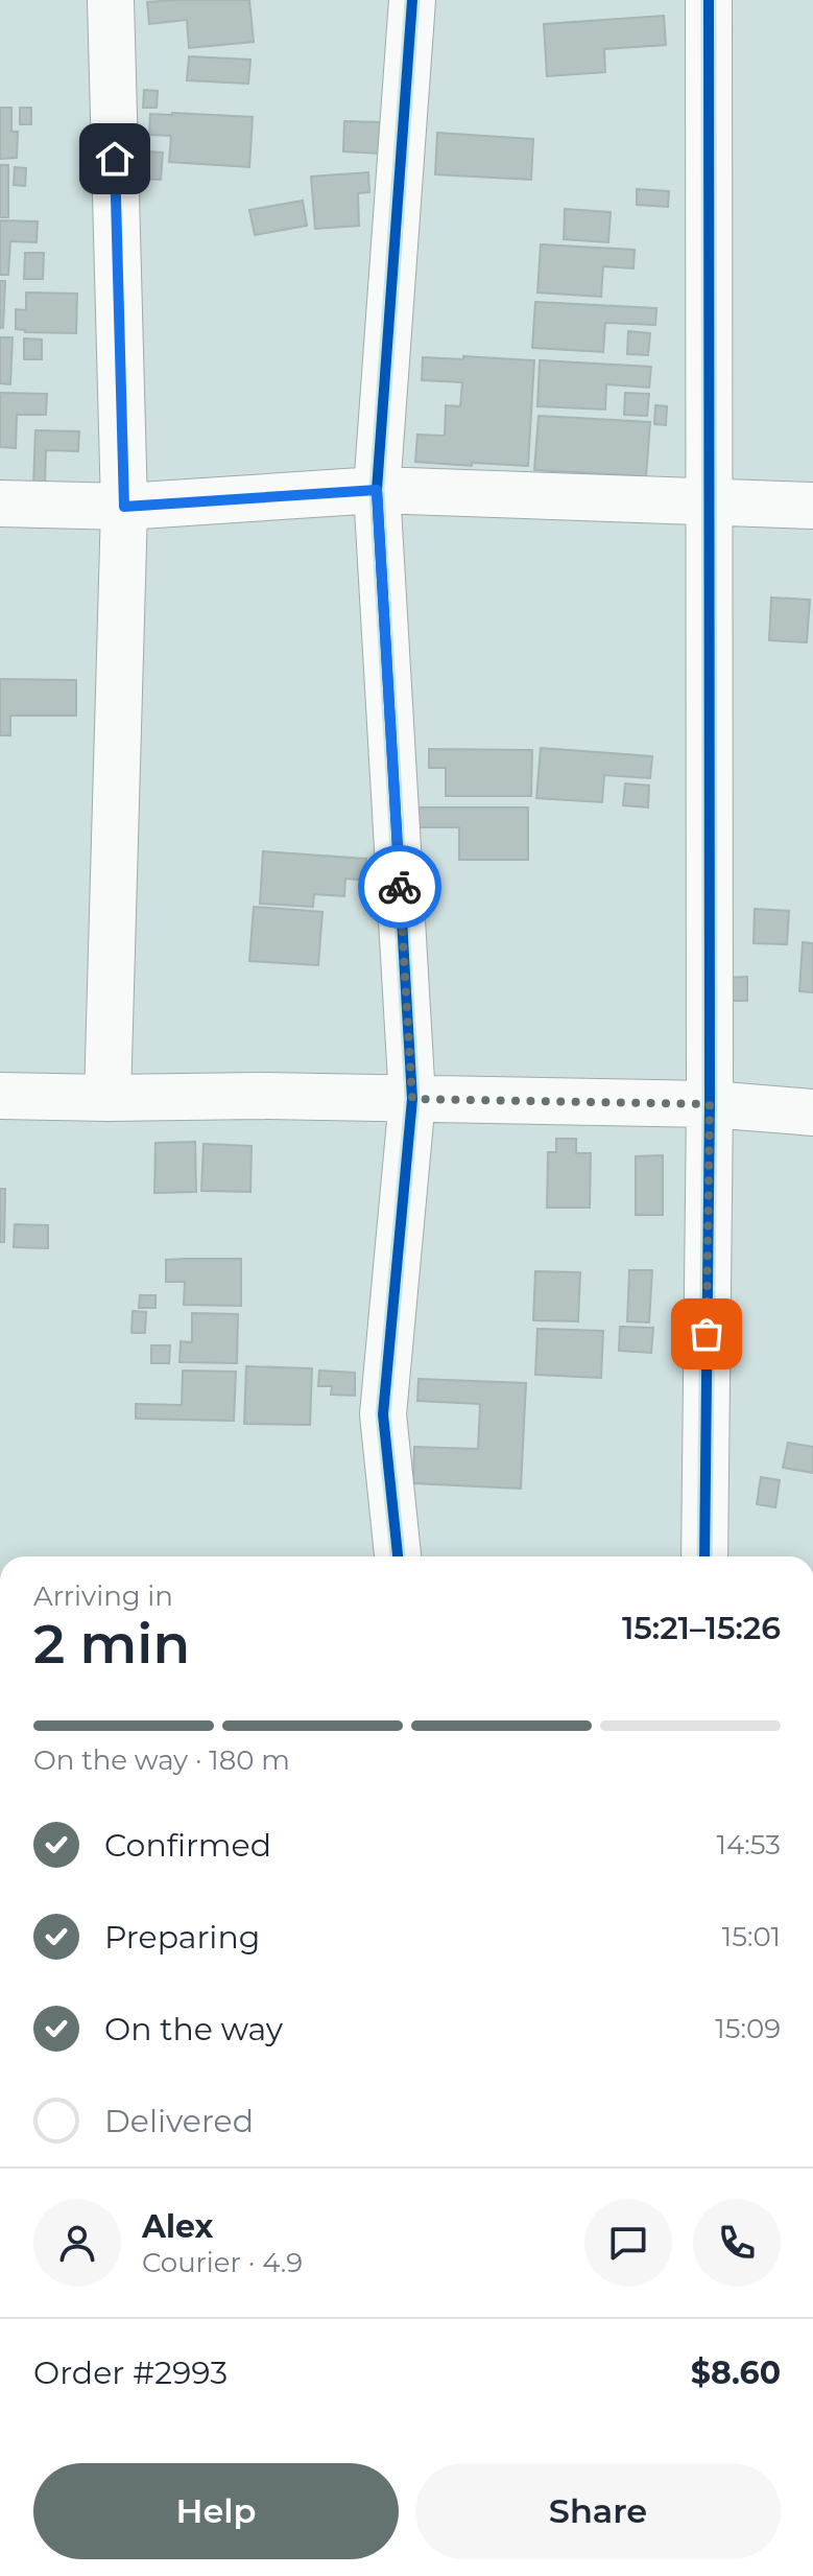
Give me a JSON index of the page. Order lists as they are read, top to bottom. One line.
{"page":{"heading":["2 min","Arriving in","15:21–15:26"],"panel":["Alex","Courier · 4.9","Order #2993","$8.60"],"bar":"On the way · 180 m","list":[["Confirmed","14:53"],["Preparing","15:01"],["On the way","15:09"],"Delivered"],"buttons":["Help","Share"]}}
